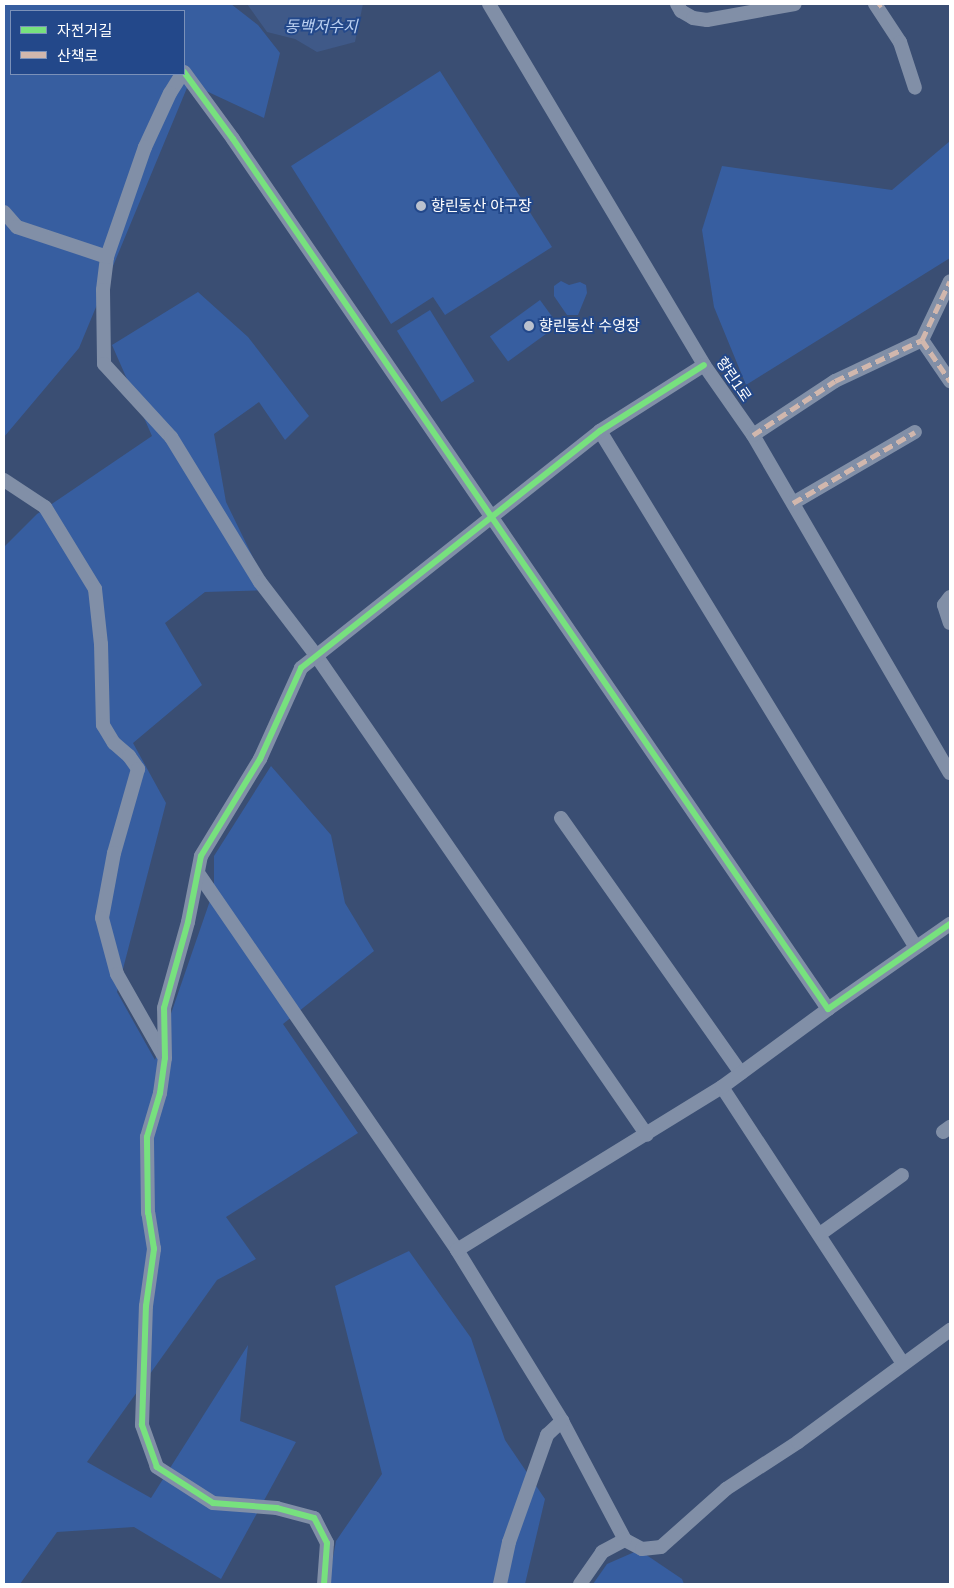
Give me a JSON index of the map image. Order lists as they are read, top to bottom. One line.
{"streets":{"street":["향린1로"]},"water":["동백저수지"],"places":["향린동산 야구장","향린동산 수영장"],"legend":["자전거길","산책로"]}
